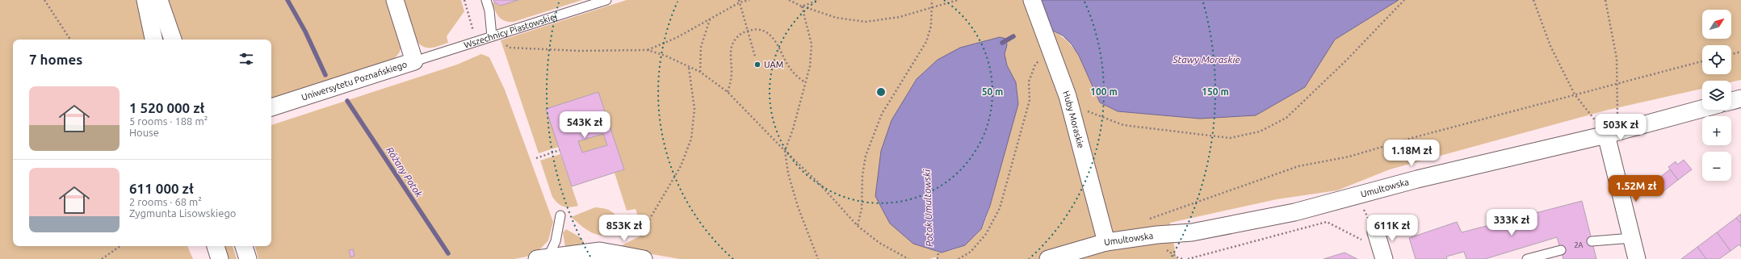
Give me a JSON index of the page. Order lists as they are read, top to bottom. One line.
{"streets":{"street":["Uniwersytetu Poznańskiego","Huby Moraskie","Umultowska"],"lane":["Wszechnicy Piastowskiej"]},"crossings":[["Wszechnicy Piastowskiej","Uniwersytetu Poznańskiego"],["Huby Moraskie","Umultowska"]],"water":["Stawy Moraskie","Różany Potok","Potok Umultowski"],"places":["UAM"],"house_numbers":["2A"],"north":"top right","page":{"map_buttons":["+","−"],"heading":"7 homes","list":[{"name":"1 520 000 zł","note":"5 rooms · 188 m² · House"},{"name":"611 000 zł","note":"2 rooms · 68 m² · Zygmunta Lisowskiego"}],"price":["543K zł","503K zł","1.18M zł","1.52M zł","333K zł","853K zł","611K zł"]},"rings":["50 m","100 m","150 m"]}
